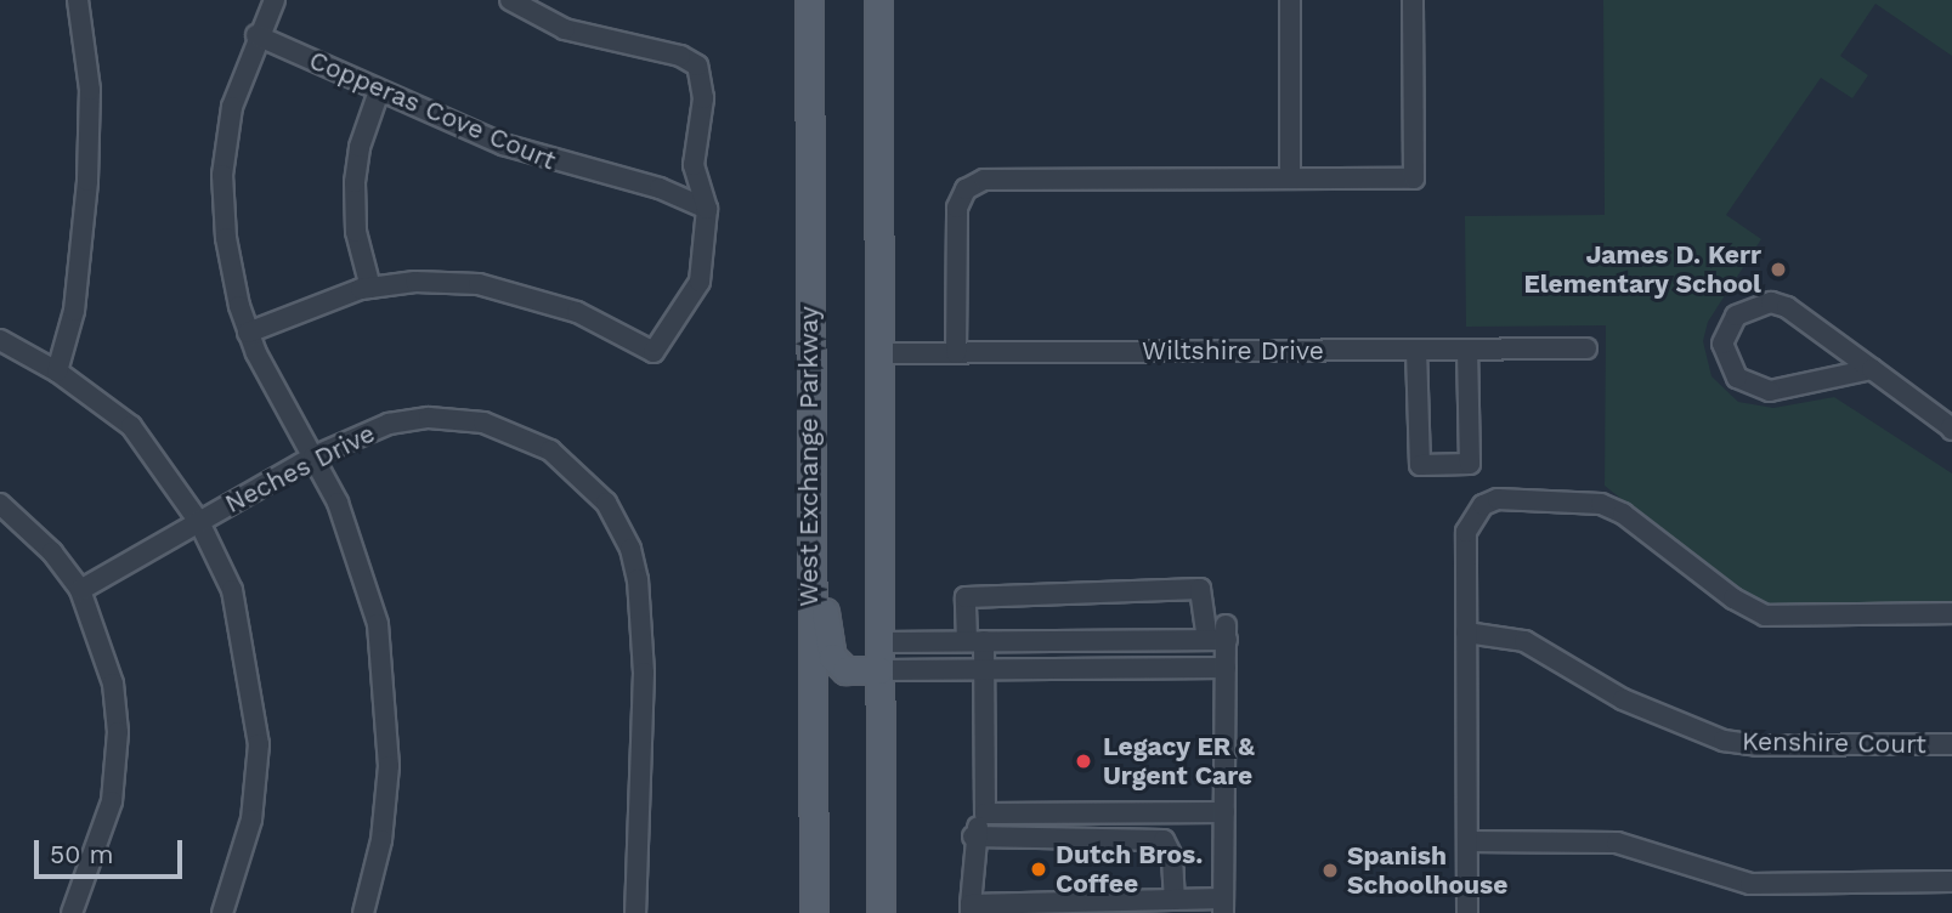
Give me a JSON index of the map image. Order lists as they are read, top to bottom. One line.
{"streets":{"main road":["West Exchange Parkway"],"street":["Copperas Cove Court","Wiltshire Drive","Neches Drive","Kenshire Court"]},"places":["James D. Kerr Elementary School","Legacy ER & Urgent Care","Dutch Bros. Coffee","Spanish Schoolhouse"],"scale_bar":"50 m"}
